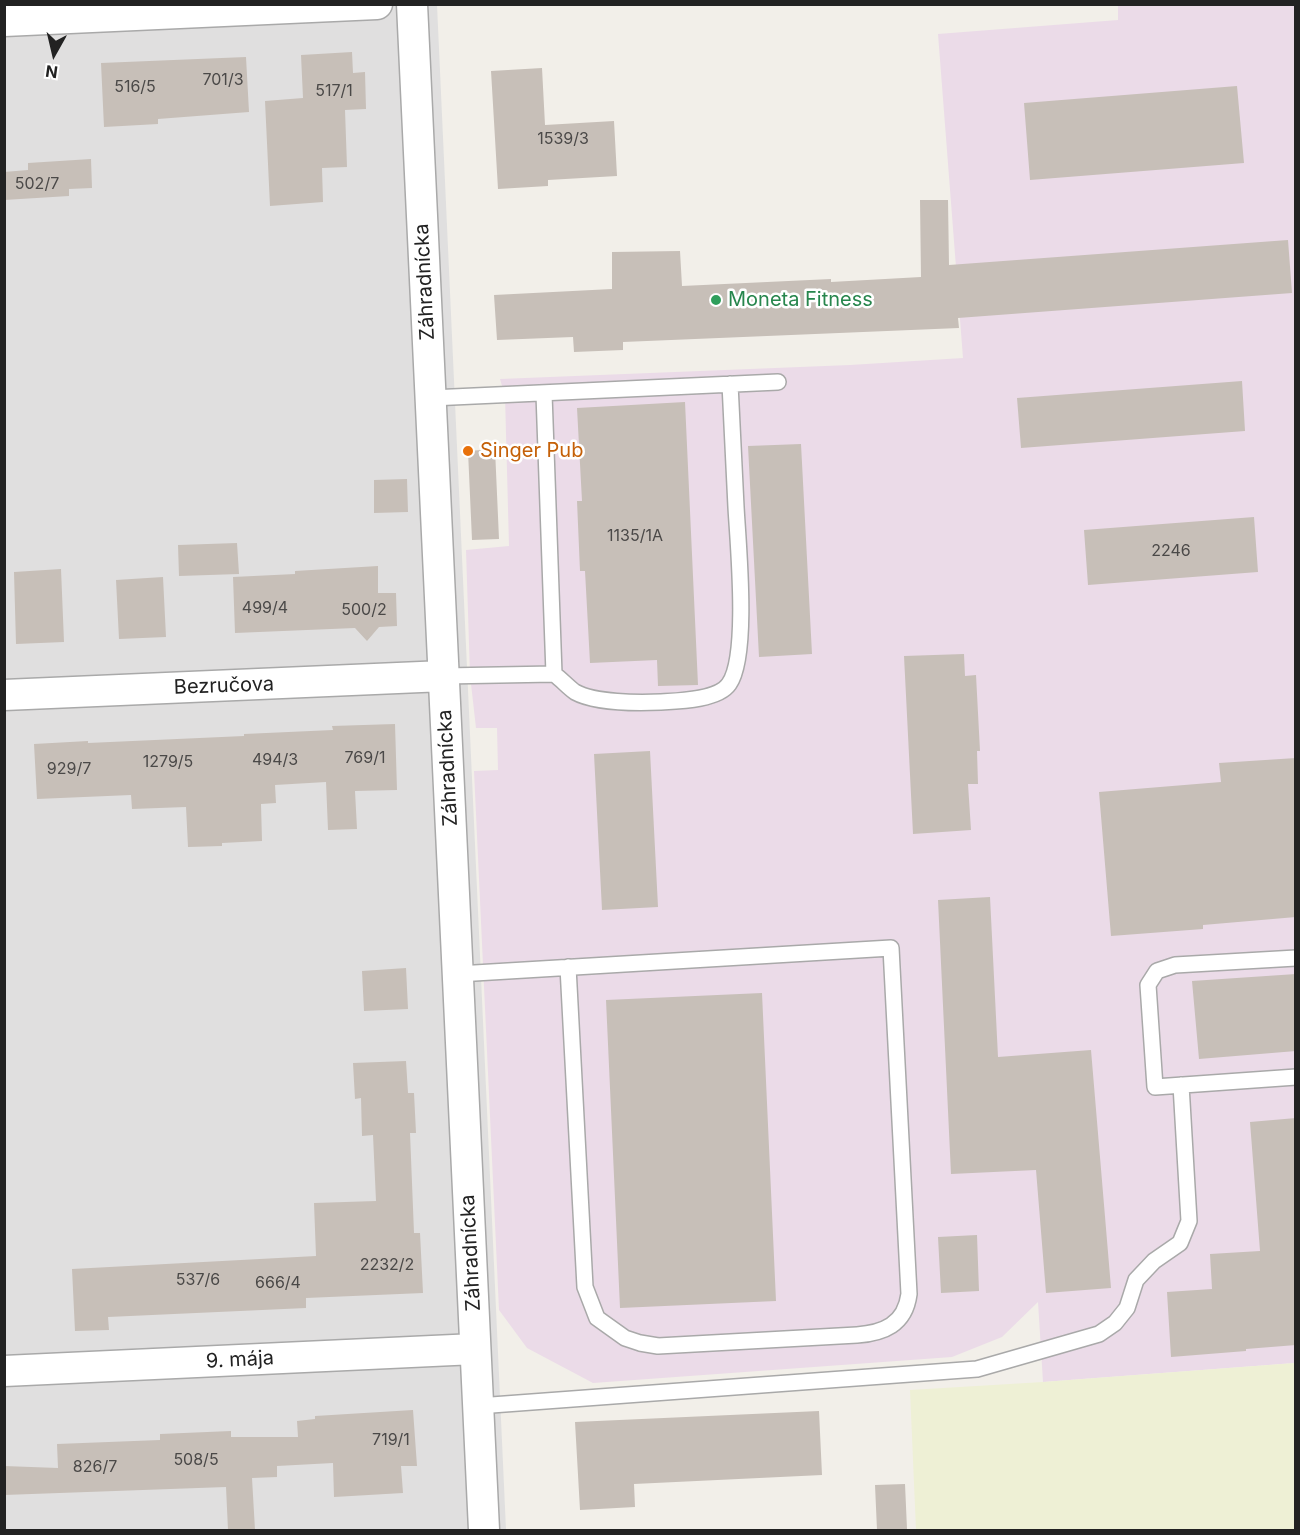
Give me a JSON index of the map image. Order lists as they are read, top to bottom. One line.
{"streets":{"street":["Záhradnícka","Bezručova","9. mája"]},"crossings":[["Záhradnícka","Bezručova"],["Záhradnícka","9. mája"]],"places":["Moneta Fitness","Singer Pub"],"house_numbers":["701/3","516/5","517/1","1539/3","502/7","1135/1A","2246","499/4","500/2","769/1","494/3","1279/5","929/7","2232/2","537/6","666/4","719/1","508/5","826/7"],"north":"bottom"}
